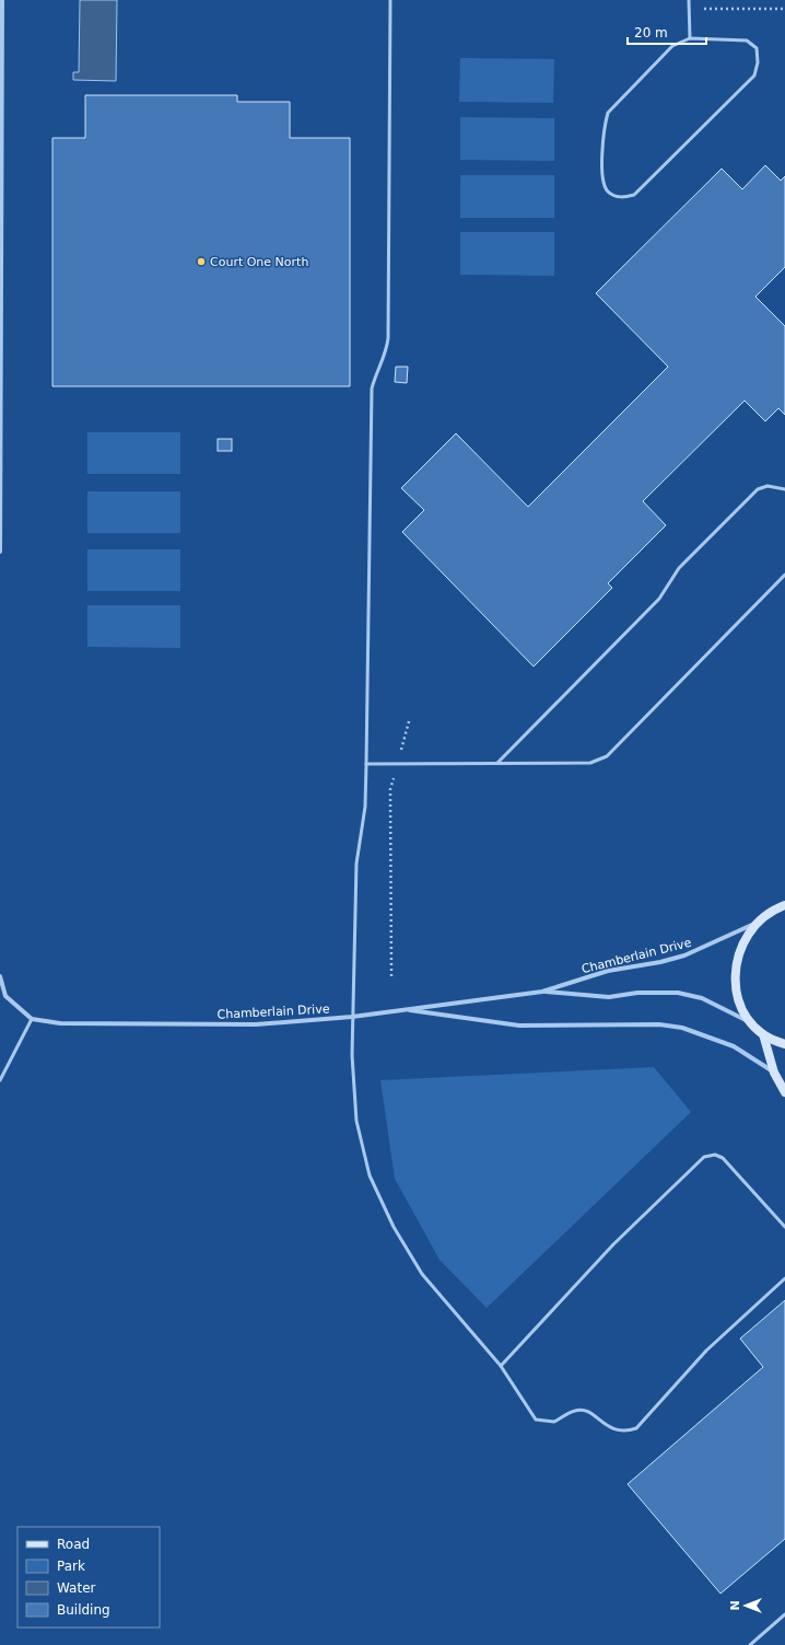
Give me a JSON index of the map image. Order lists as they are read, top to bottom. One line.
{"streets":{"street":["Chamberlain Drive"]},"places":["Court One North"],"legend":["Road","Park","Water","Building"],"scale_bar":"20 m","north":"left"}
